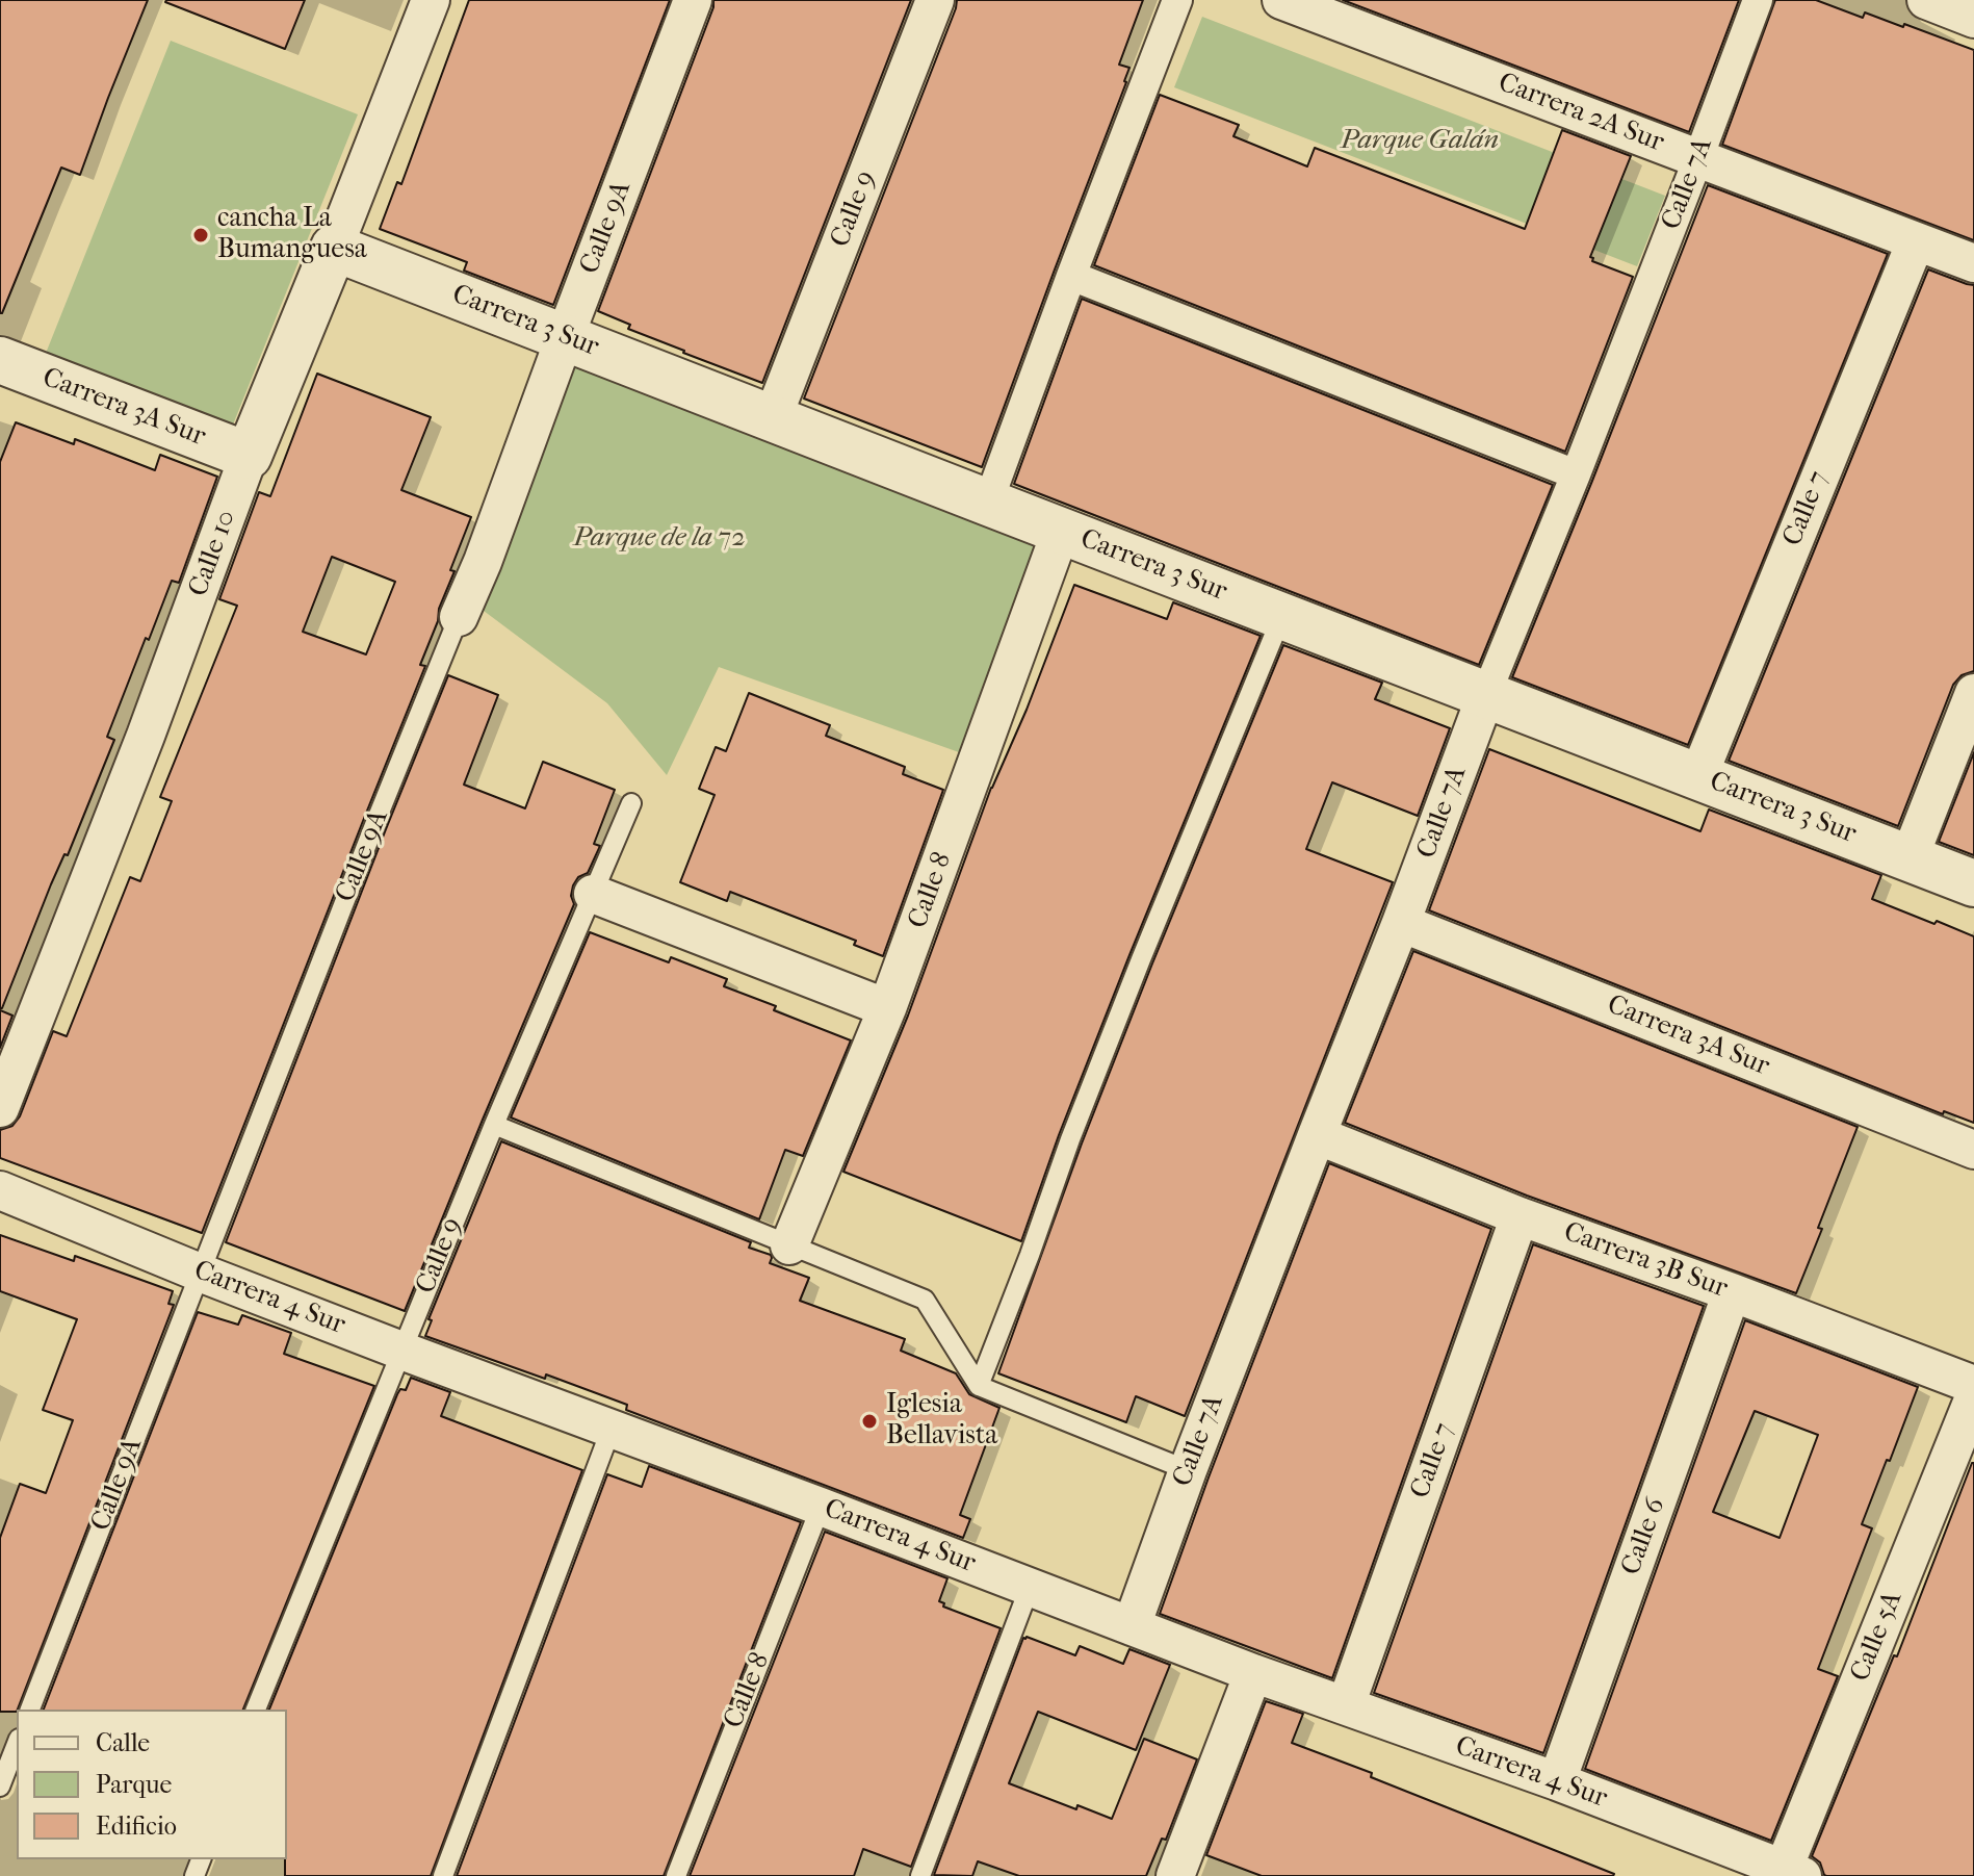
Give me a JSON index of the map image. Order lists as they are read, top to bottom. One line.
{"streets":{"street":["Carrera 2A Sur","Calle 7A","Calle 9","Calle 9A","Carrera 3 Sur","Carrera 3A Sur","Calle 7","Calle 10","Calle 8","Carrera 3B Sur","Carrera 4 Sur","Calle 6","Calle 5A"]},"crossings":[["Carrera 2A Sur","Calle 7A"],["Carrera 2A Sur","Calle 7"],["Calle 7A","Carrera 3 Sur"],["Calle 7A","Carrera 3A Sur"],["Calle 7A","Carrera 3B Sur"],["Calle 7A","Carrera 4 Sur"],["Calle 9","Carrera 3 Sur"],["Calle 9","Carrera 4 Sur"],["Calle 9A","Carrera 3 Sur"],["Calle 9A","Carrera 4 Sur"],["Carrera 3 Sur","Calle 7"],["Carrera 3 Sur","Calle 10"],["Carrera 3 Sur","Calle 8"],["Carrera 3A Sur","Calle 10"],["Calle 7","Carrera 3B Sur"],["Calle 7","Carrera 4 Sur"],["Calle 8","Carrera 4 Sur"],["Carrera 3B Sur","Calle 6"],["Carrera 4 Sur","Calle 6"],["Carrera 4 Sur","Calle 5A"]],"parks":["Parque Galán","Parque de la 72"],"places":["cancha La Bumanguesa","Iglesia Bellavista"],"legend":["Calle","Parque","Edificio"]}
